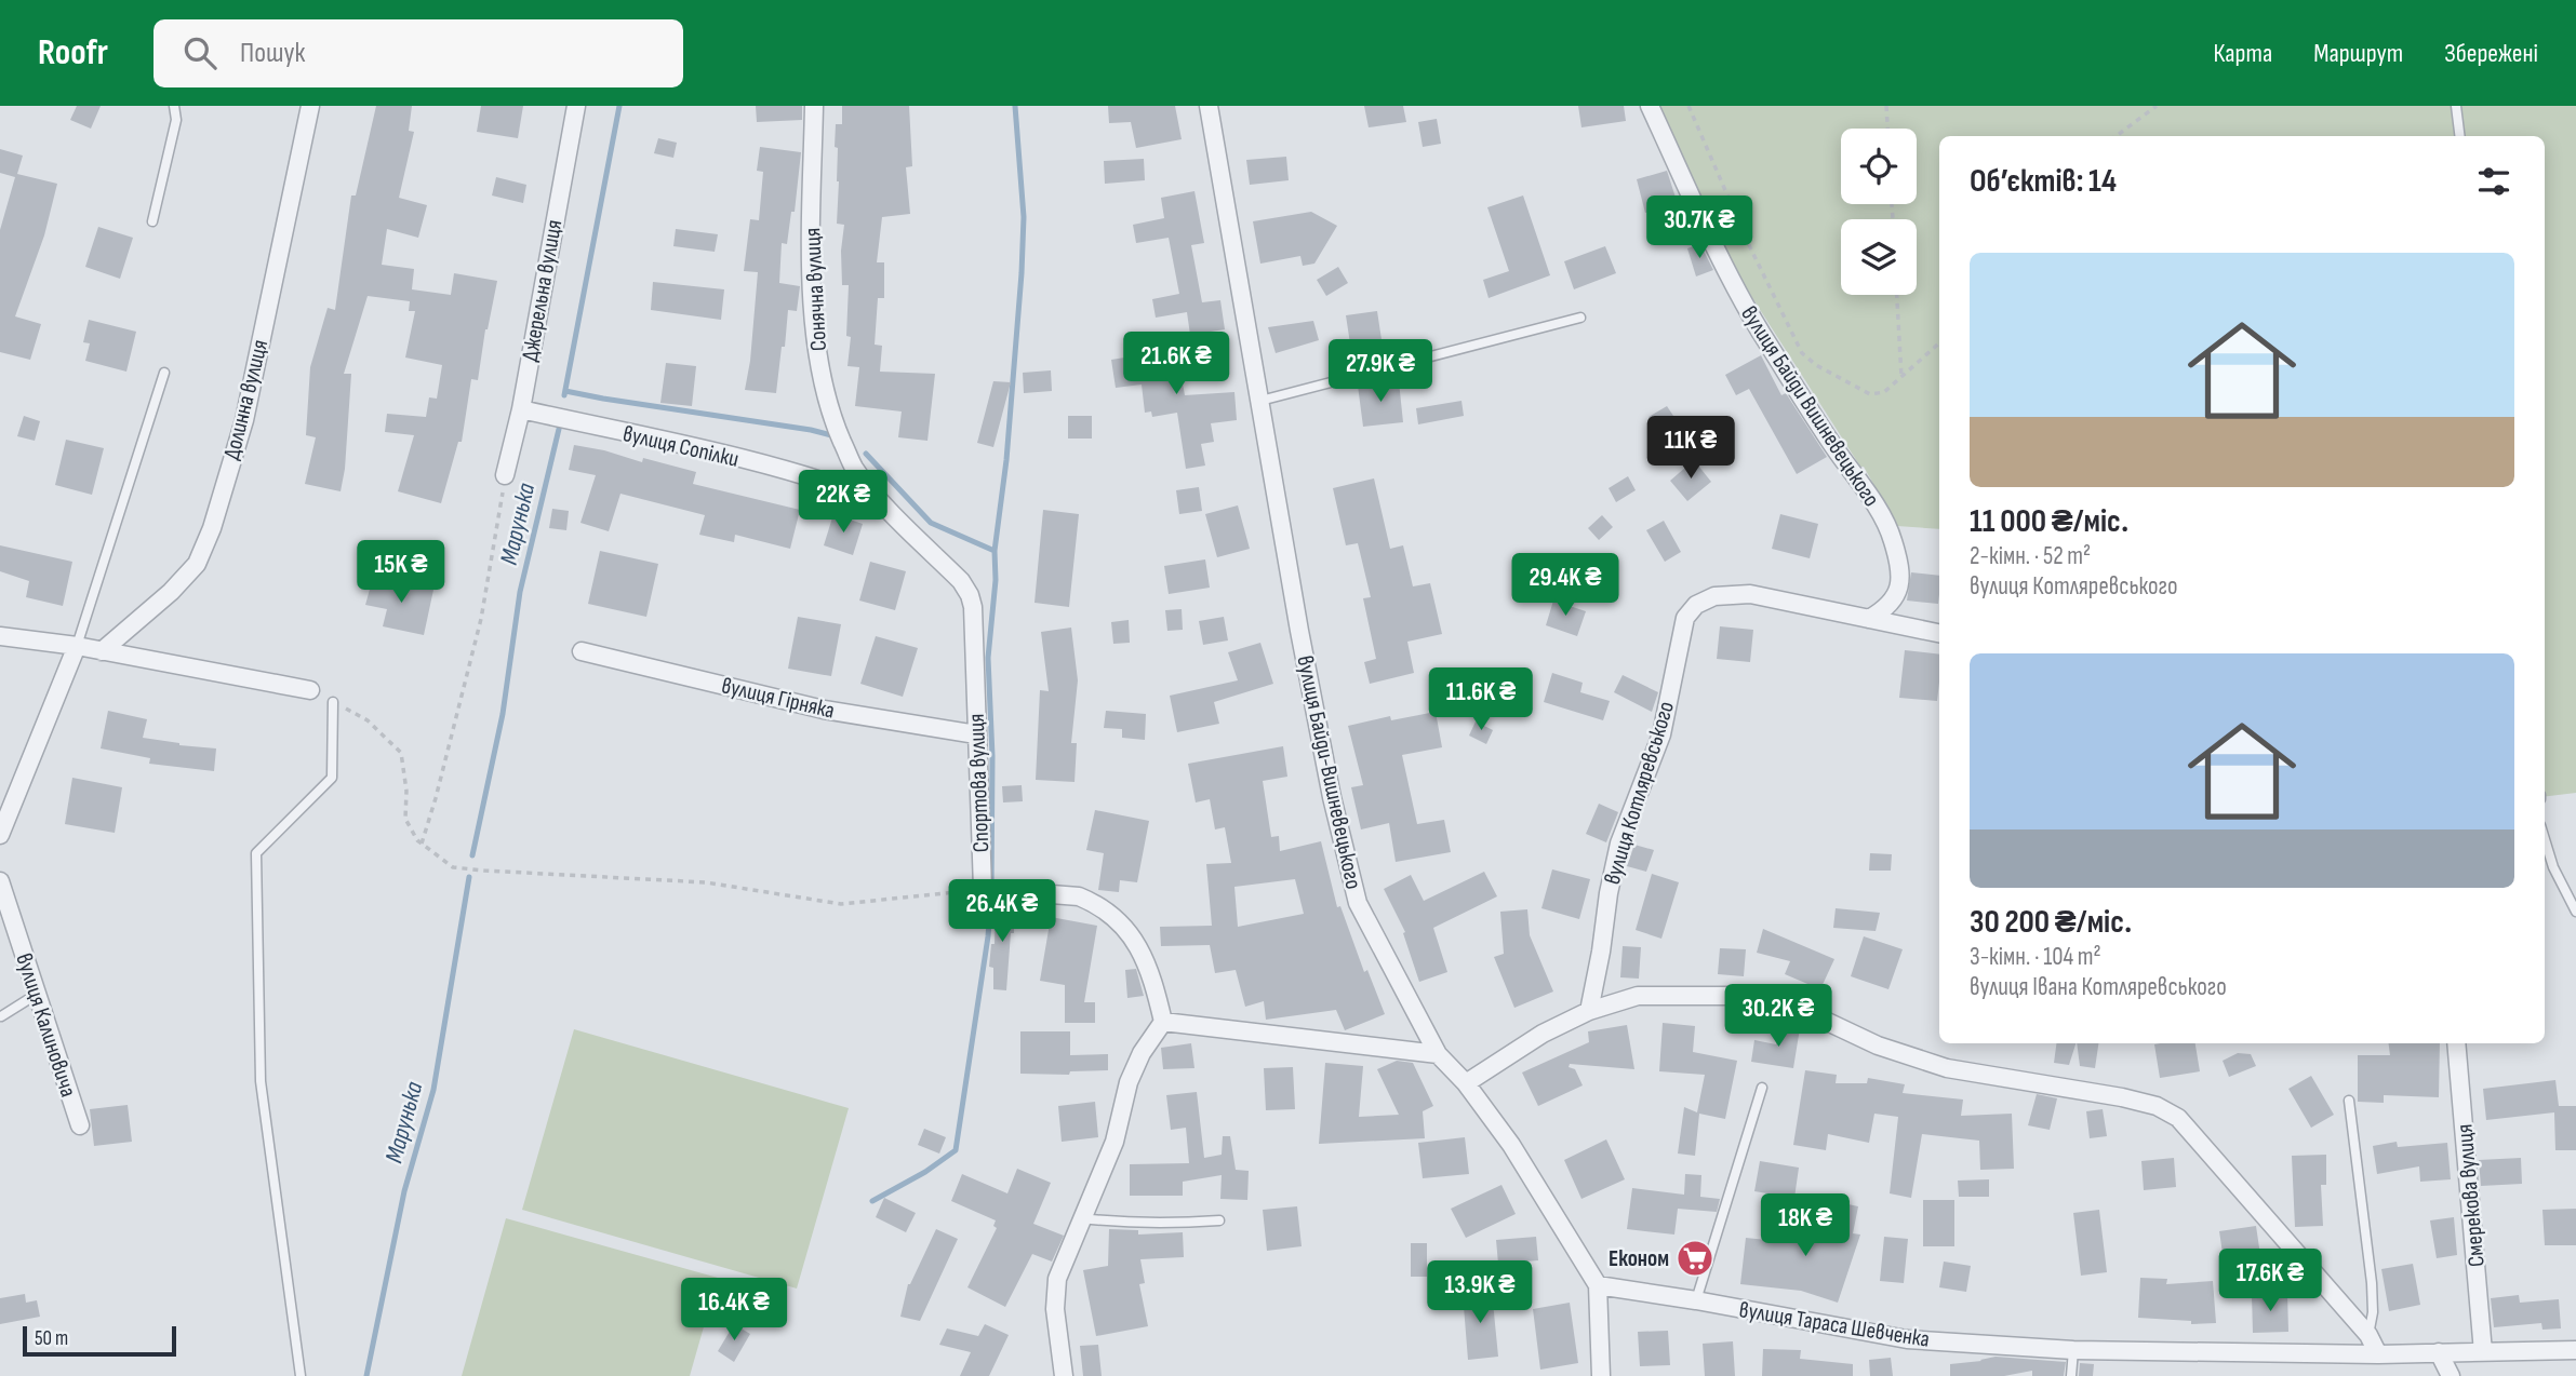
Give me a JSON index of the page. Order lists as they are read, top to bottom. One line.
{"streets":{"street":["Сонячна вулиця","Джерельна вулиця","Долинна вулиця","вулиця Байди Вишневецького","вулиця Сопілки","вулиця Гірняка","вулиця Байди-Вишневецького","Спортова вулиця","вулиця Котляревського","вулиця Калиновича","Смерекова вулиця","вулиця Тараса Шевченка"]},"crossings":[["Сонячна вулиця","Спортова вулиця"],["Джерельна вулиця","вулиця Сопілки"],["вулиця Байди Вишневецького","вулиця Котляревського"],["вулиця Сопілки","Спортова вулиця"],["вулиця Гірняка","Спортова вулиця"],["вулиця Байди-Вишневецького","вулиця Тараса Шевченка"],["Смерекова вулиця","вулиця Тараса Шевченка"]],"water":["Марунька"],"places":{"supermarket":["Економ"]},"scale_bar":"50 m","page":{"header":"Roofr","search":"Пошук","nav":["Карта","Маршрут","Збережені"],"heading":"Об’єктів: 14","price":["30.7K ₴","21.6K ₴","27.9K ₴","11K ₴","22K ₴","15K ₴","29.4K ₴","11.6K ₴","26.4K ₴","30.2K ₴","18K ₴","17.6K ₴","13.9K ₴","16.4K ₴"],"list":[{"name":"11 000 ₴/міс.","note":"2-кімн. · 52 m² · вулиця Котляревського"},{"name":"30 200 ₴/міс.","note":"3-кімн. · 104 m² · вулиця Івана Котляревського"}],"scale":"50 m"}}
